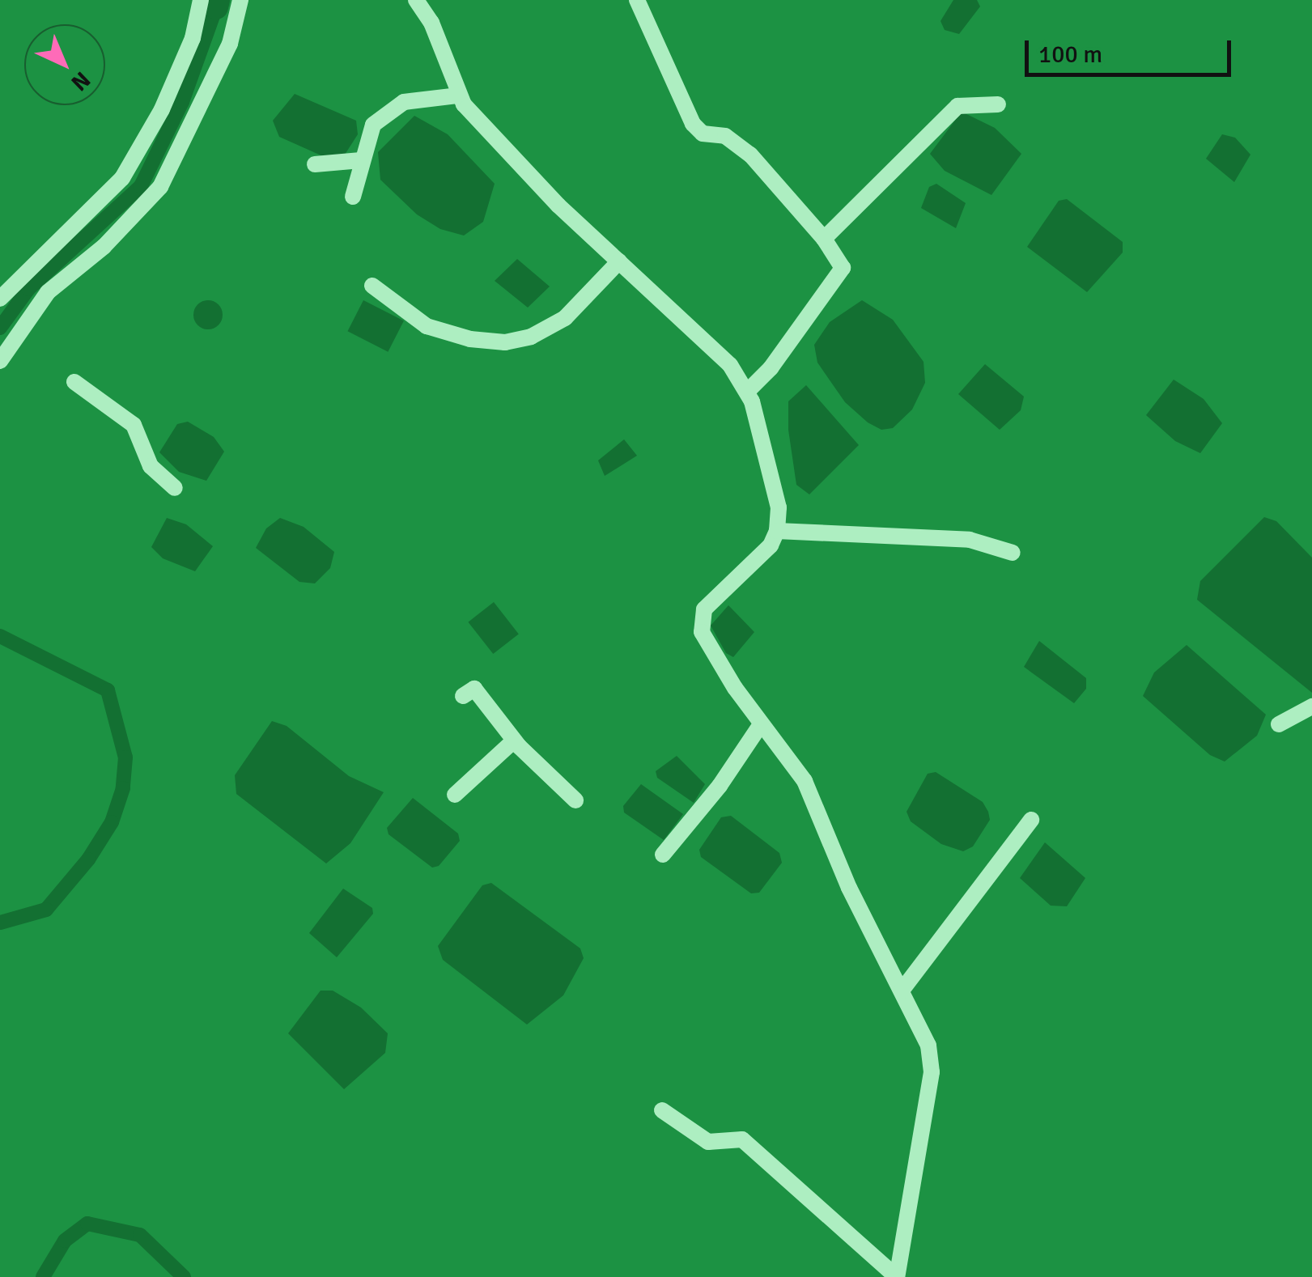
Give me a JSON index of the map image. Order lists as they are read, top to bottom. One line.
{"scale_bar":"100 m","north":"bottom right"}
